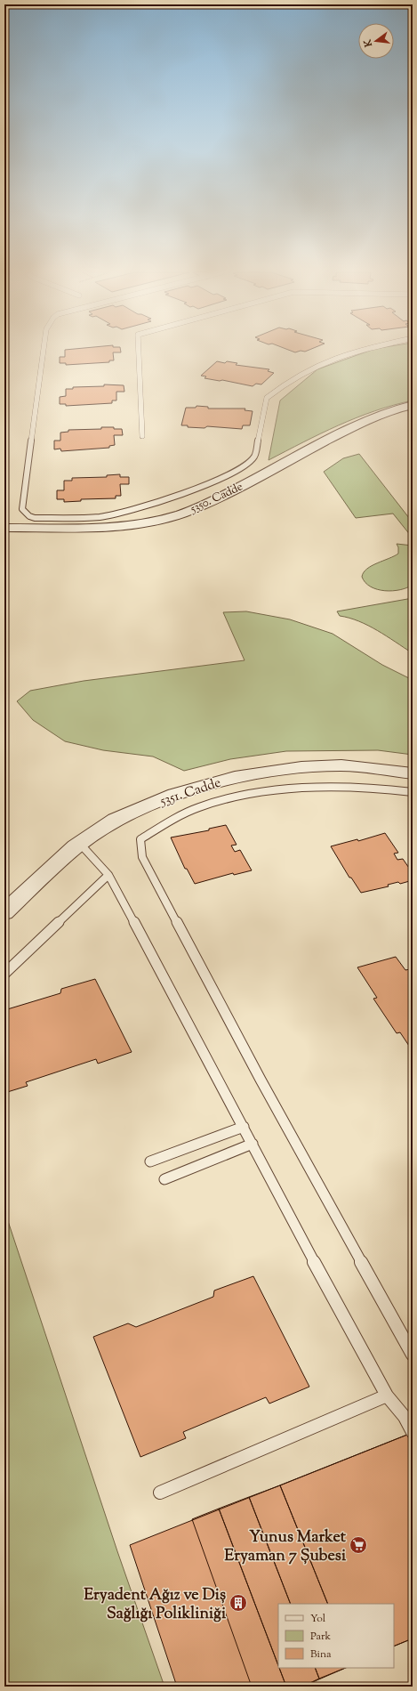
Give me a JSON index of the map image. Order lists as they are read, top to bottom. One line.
{"streets":{"street":["5350. Cadde","5351. Cadde"]},"places":{"supermarket":["Yunus Market Eryaman 7 Şubesi"],"building":["Eryadent Ağız ve Diş Sağlığı Polikliniği"]},"legend":["Yol","Park","Bina"],"north":"left"}
